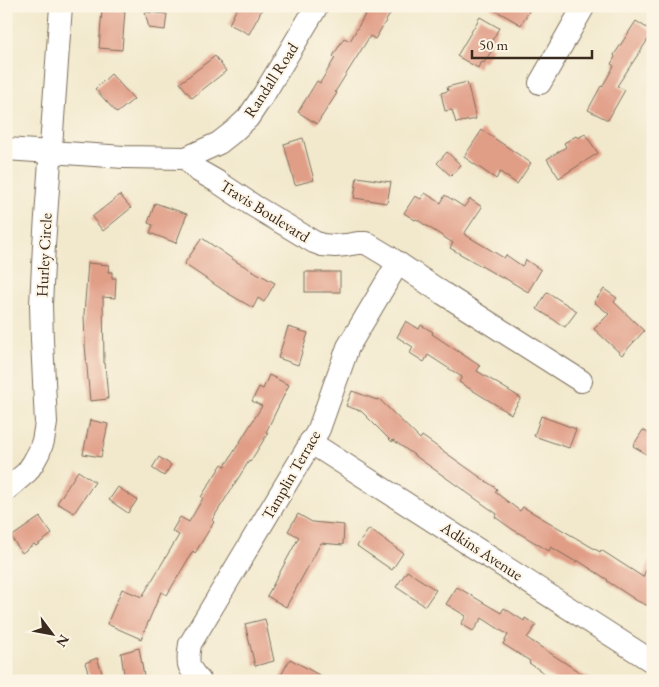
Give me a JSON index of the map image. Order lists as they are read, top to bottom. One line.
{"streets":{"street":["Randall Road","Travis Boulevard","Hurley Circle","Tamplin Terrace","Adkins Avenue"]},"crossings":[["Randall Road","Travis Boulevard"],["Travis Boulevard","Tamplin Terrace"],["Tamplin Terrace","Adkins Avenue"]],"scale_bar":"50 m","north":"bottom right"}
